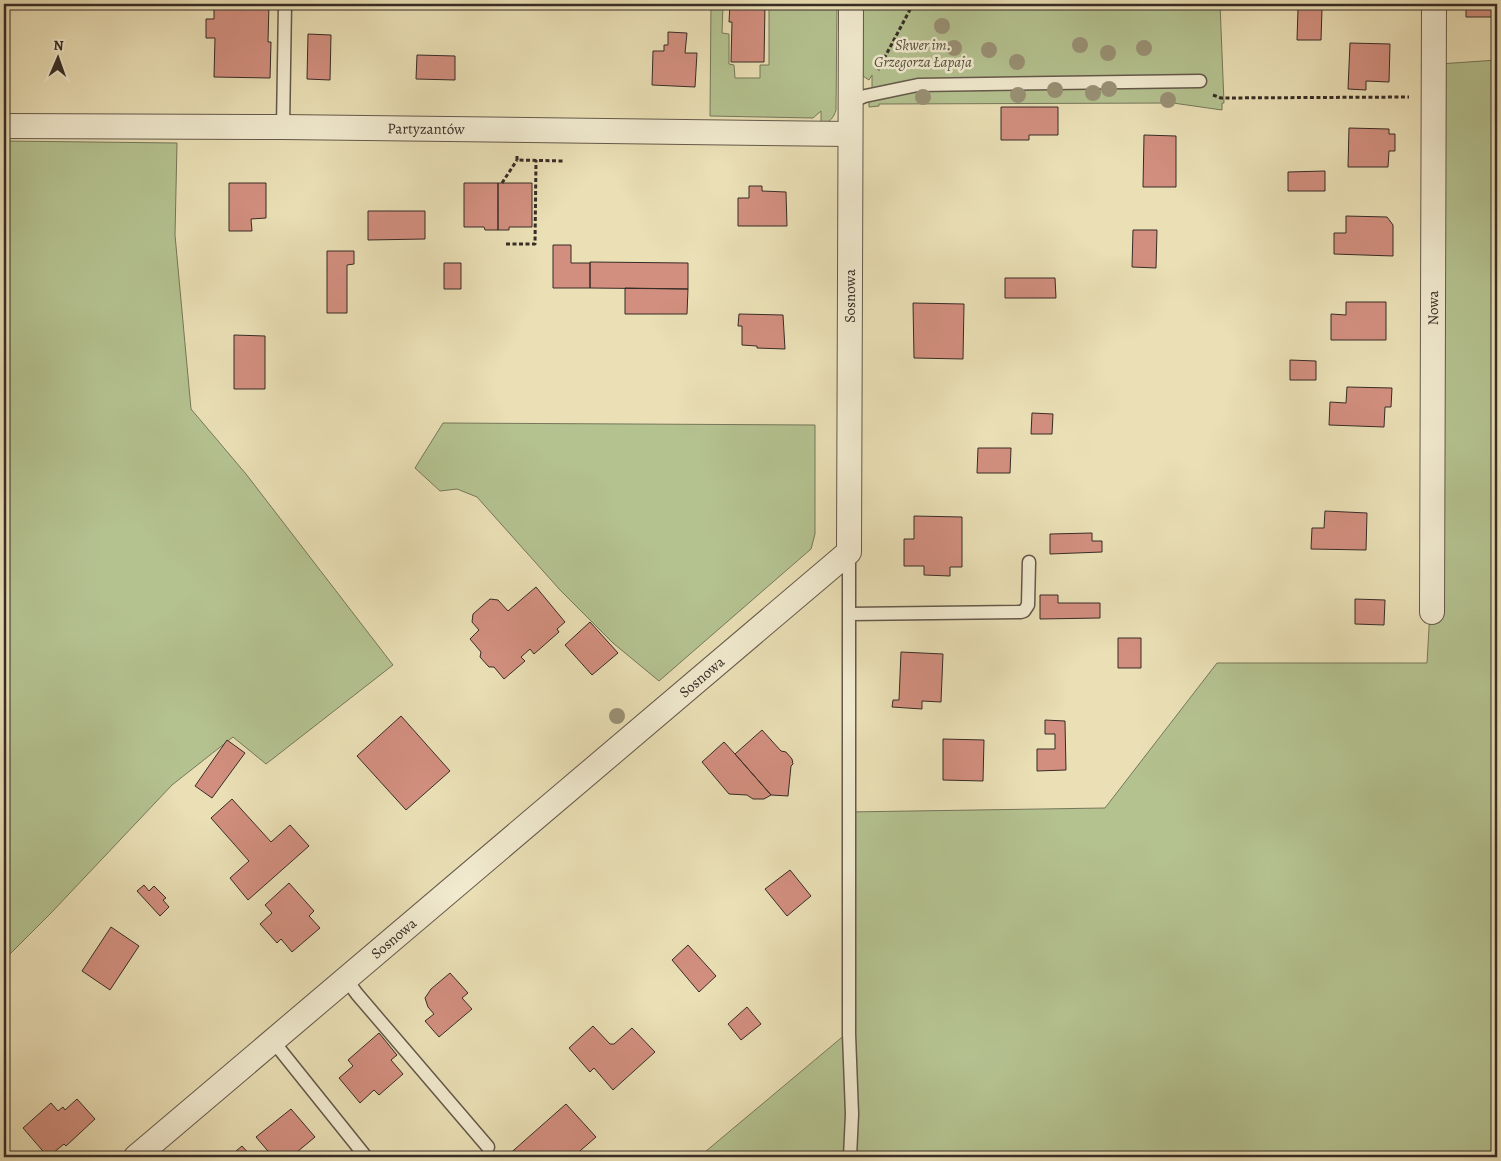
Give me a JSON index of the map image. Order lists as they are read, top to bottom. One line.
{"streets":{"street":["Partyzantów","Sosnowa","Nowa"]},"crossings":[["Partyzantów","Sosnowa"]],"parks":["Skwer im. Grzegorza Łapaja"],"north":"top"}
